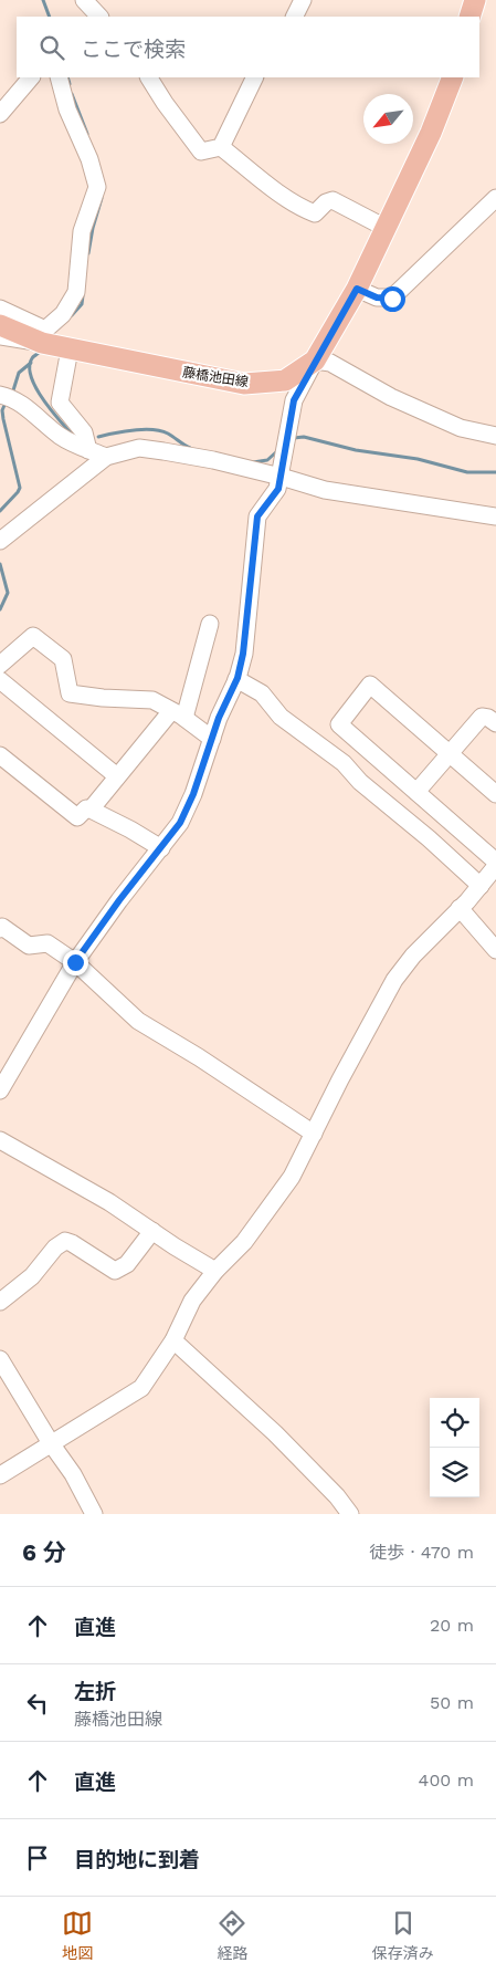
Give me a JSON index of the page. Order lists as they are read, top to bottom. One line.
{"streets":{"main road":["藤橋池田線"]},"north":"bottom left","page":{"search":"ここで検索","heading":["6 分","徒歩 · 470 m"],"list":[["直進","20 m"],["左折","藤橋池田線","50 m"],["直進","400 m"],"目的地に到着"],"nav":["地図","経路","保存済み"]}}
